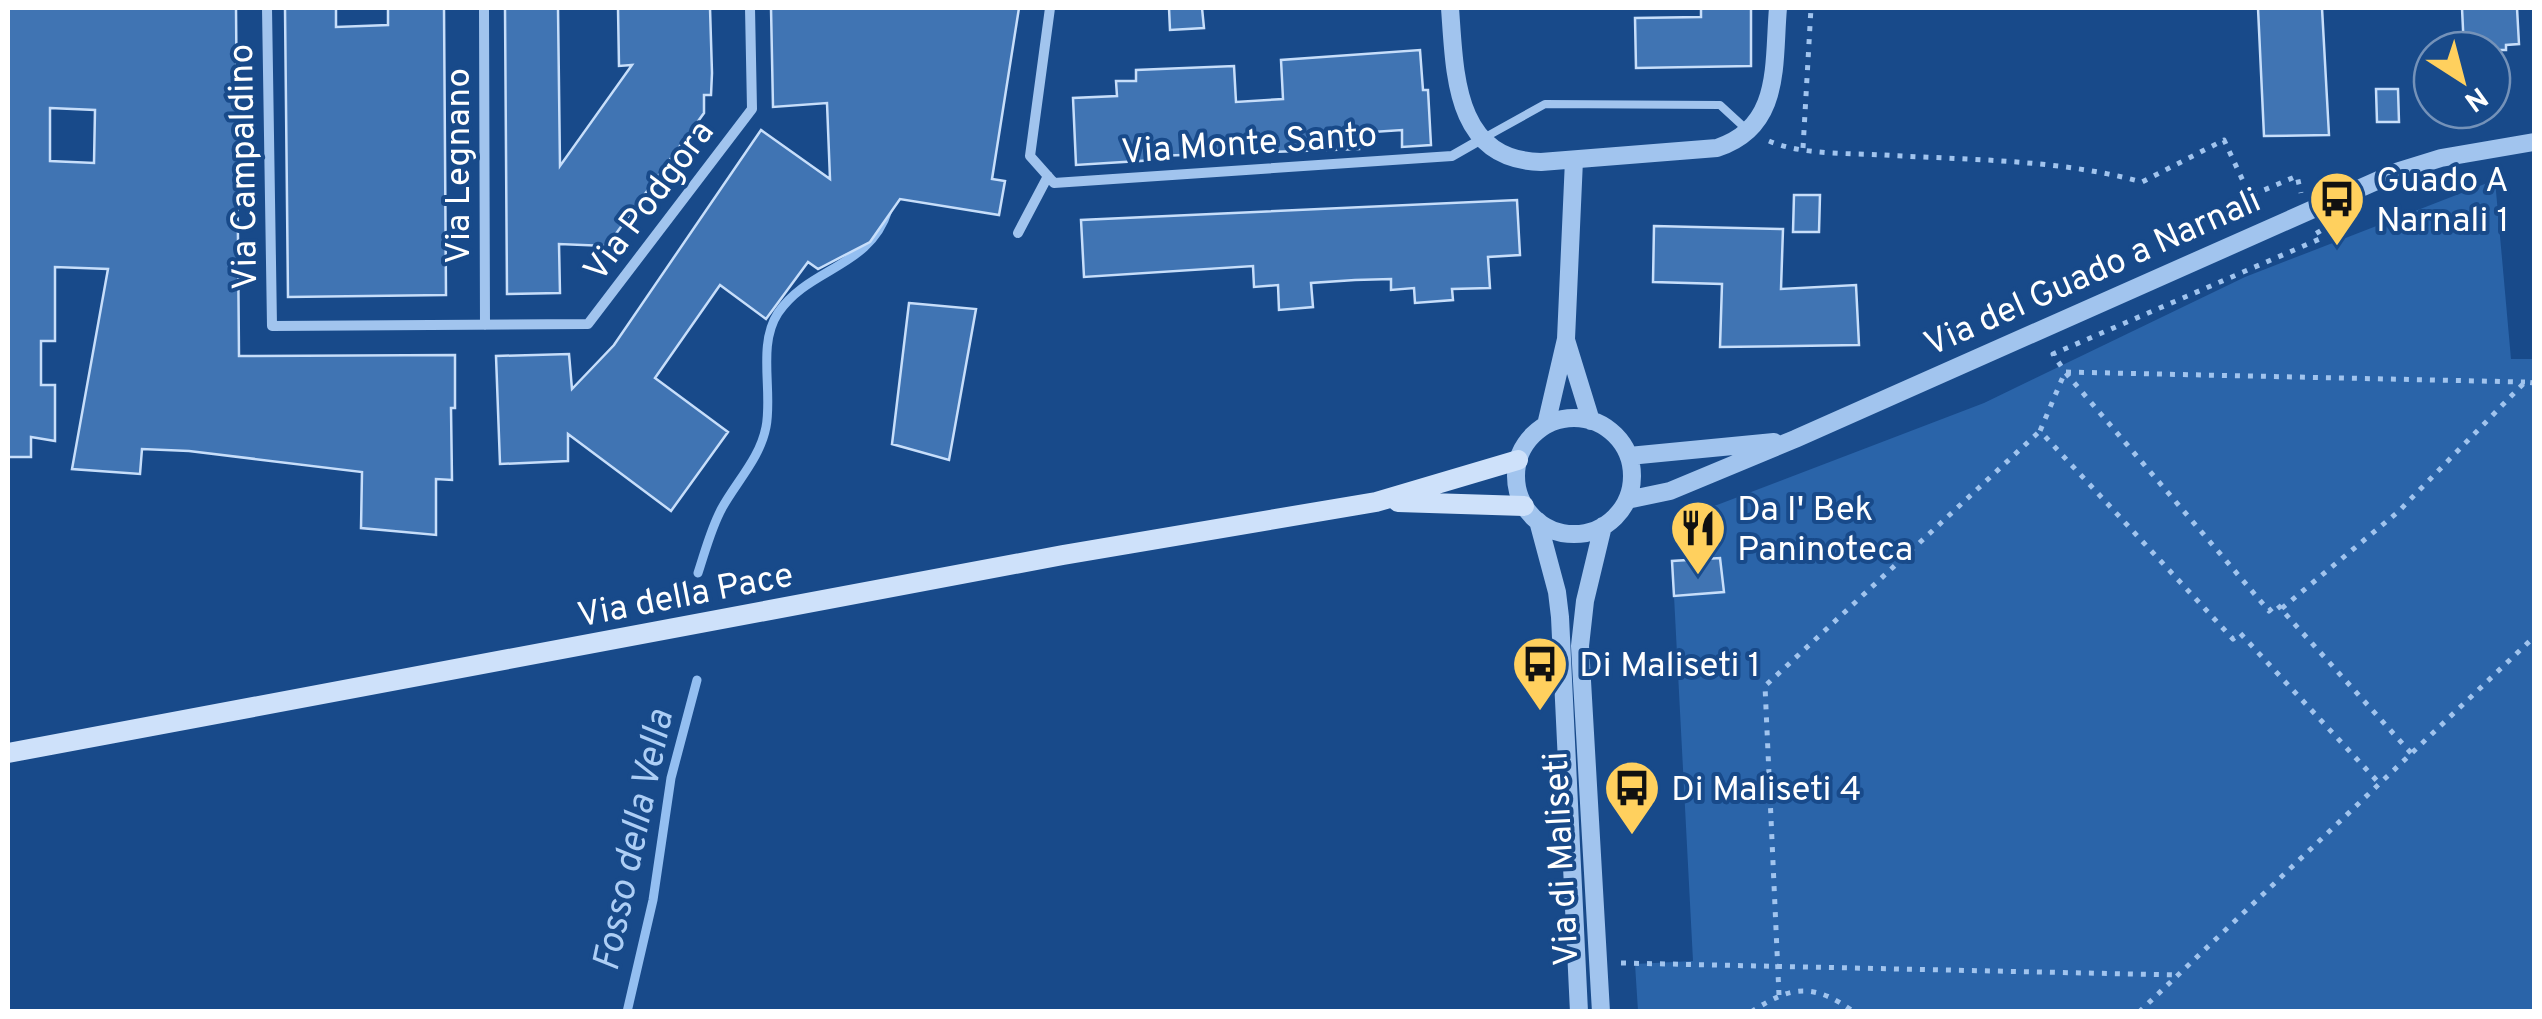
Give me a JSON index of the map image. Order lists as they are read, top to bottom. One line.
{"streets":{"main road":["Via della Pace"],"street":["Via Monte Santo","Via Legnano","Via Campaldino","Via Podgora","Via del Guado a Narnali","Via di Maliseti"]},"crossings":[["Via Legnano","Via Campaldino"],["Via Legnano","Via Podgora"],["Via Campaldino","Via Podgora"],["Via del Guado a Narnali","Via di Maliseti"]],"water":["Fosso della Vella"],"places":{"bus stop":["Guado A Narnali 1","Di Maliseti 1","Di Maliseti 4"],"restaurant":["Da I' Bek Paninoteca"]},"north":"bottom right"}
